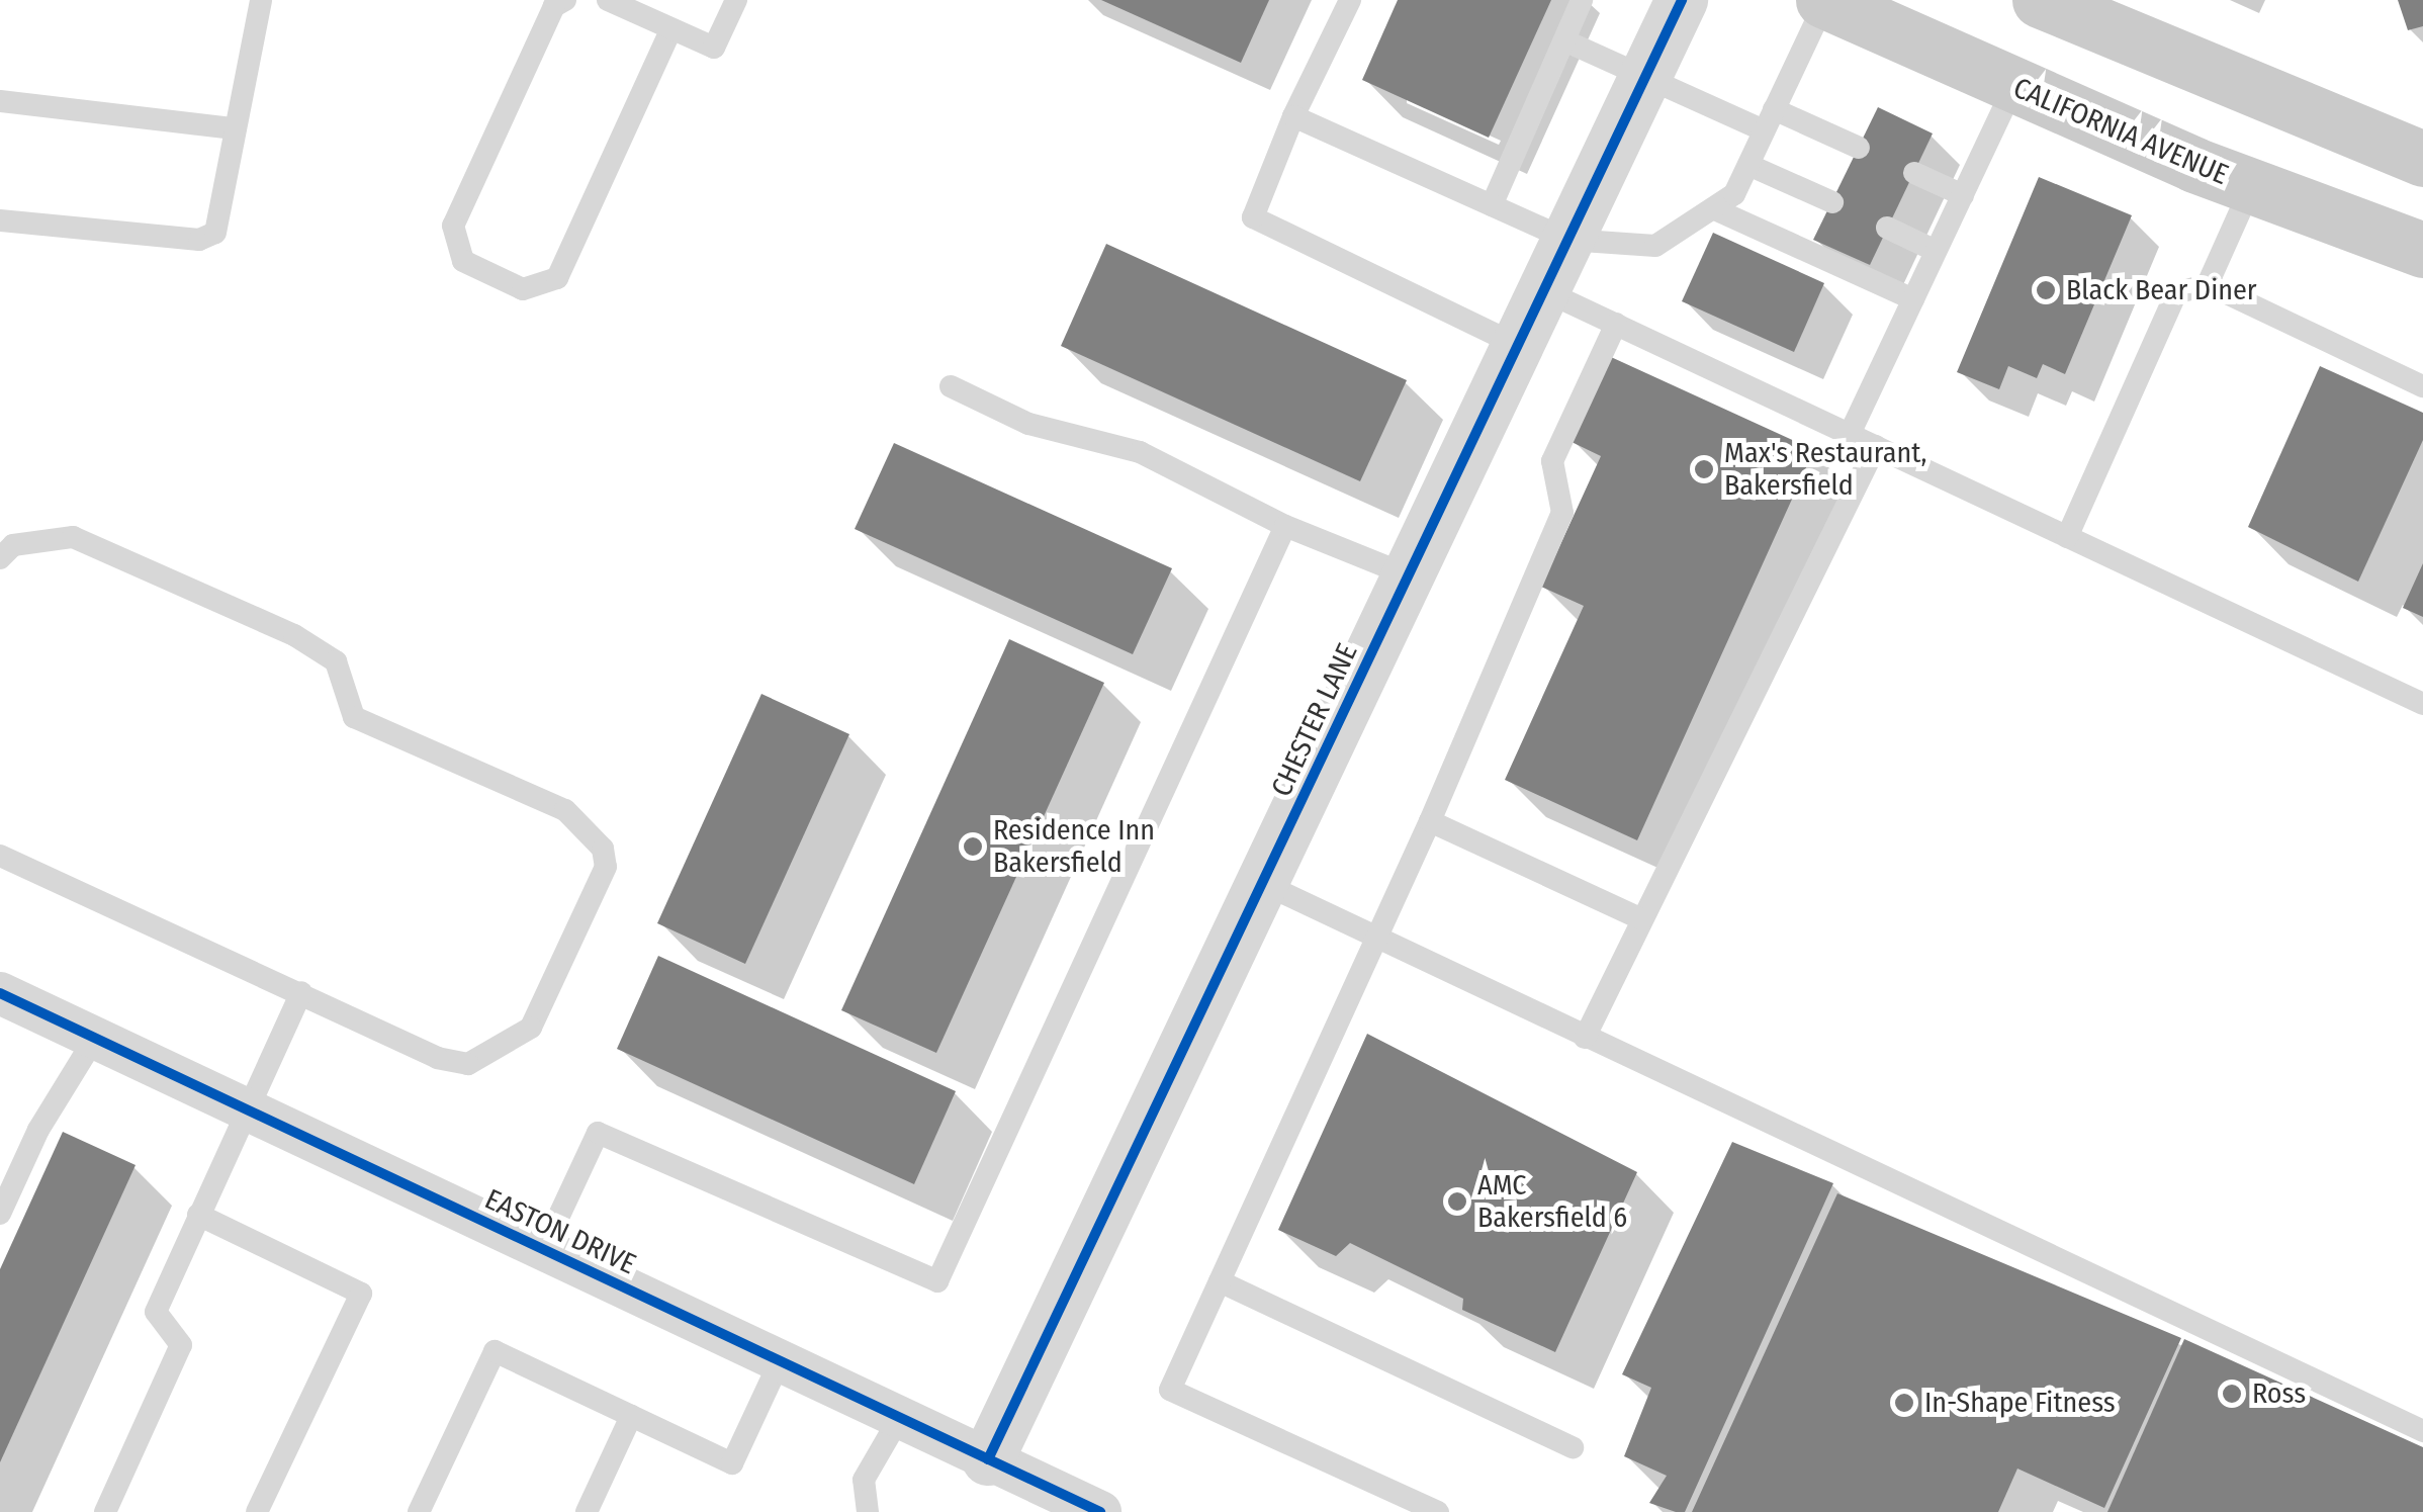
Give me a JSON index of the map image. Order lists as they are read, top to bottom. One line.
{"streets":{"main road":["CALIFORNIA AVENUE"],"street":["CHESTER LANE","EASTON DRIVE"]},"crossings":[["CHESTER LANE","EASTON DRIVE"]],"places":["Black Bear Diner","Max's Restaurant, Bakersfield","Residence Inn Bakersfield","AMC Bakersfield 6","Ross","In-Shape Fitness"]}
